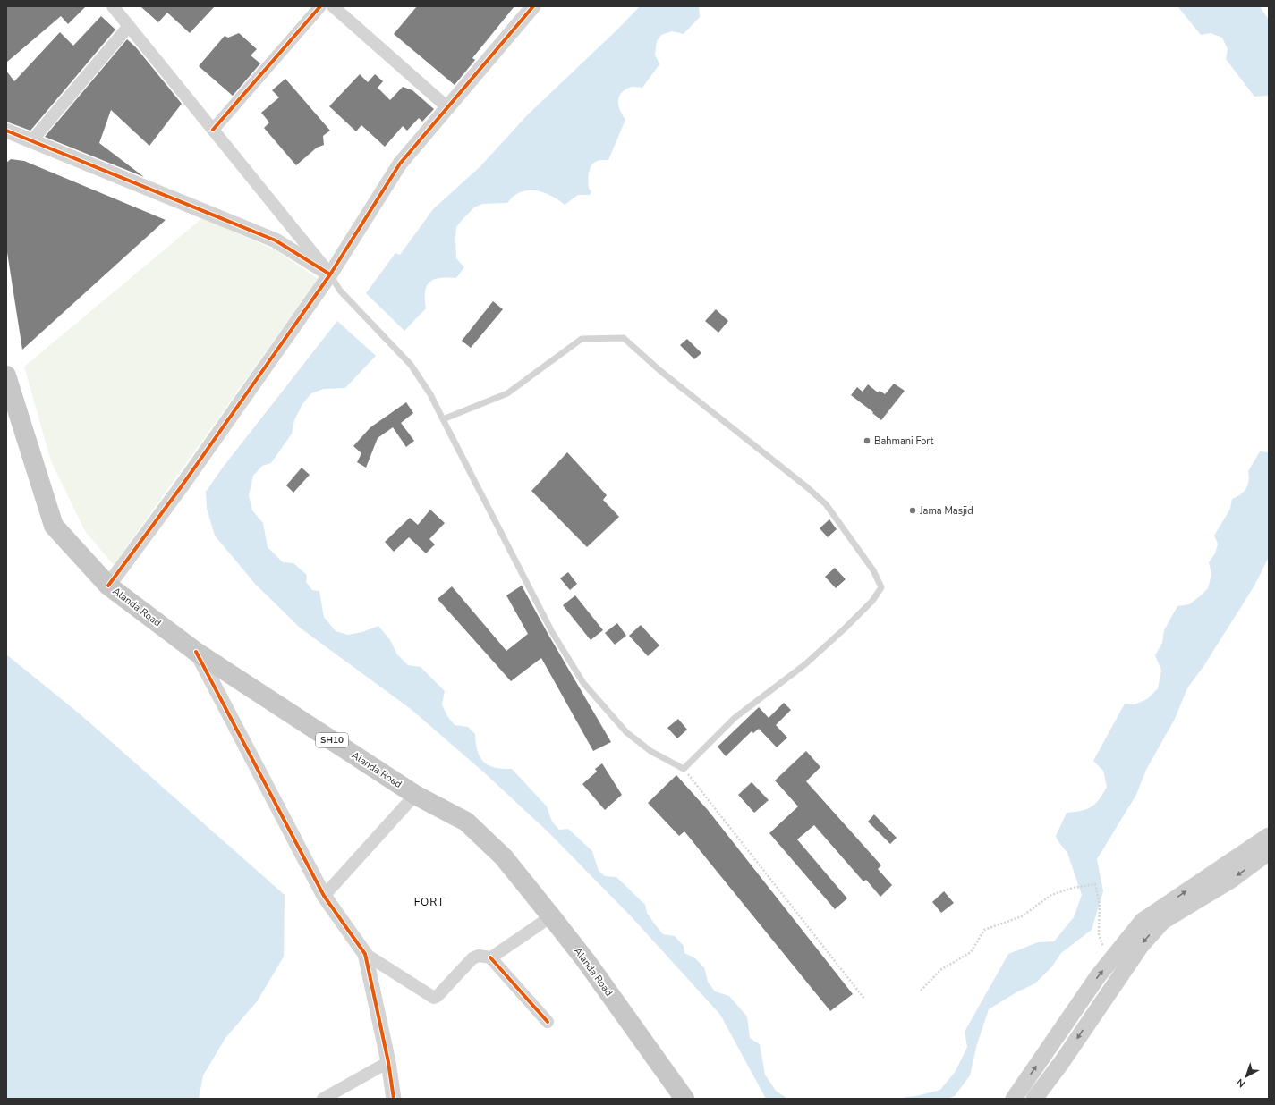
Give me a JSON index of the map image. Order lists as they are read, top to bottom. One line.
{"streets":{"main road":["Alanda Road","SH10"]},"districts":["FORT"],"places":["Bahmani Fort","Jama Masjid"],"north":"bottom left"}
